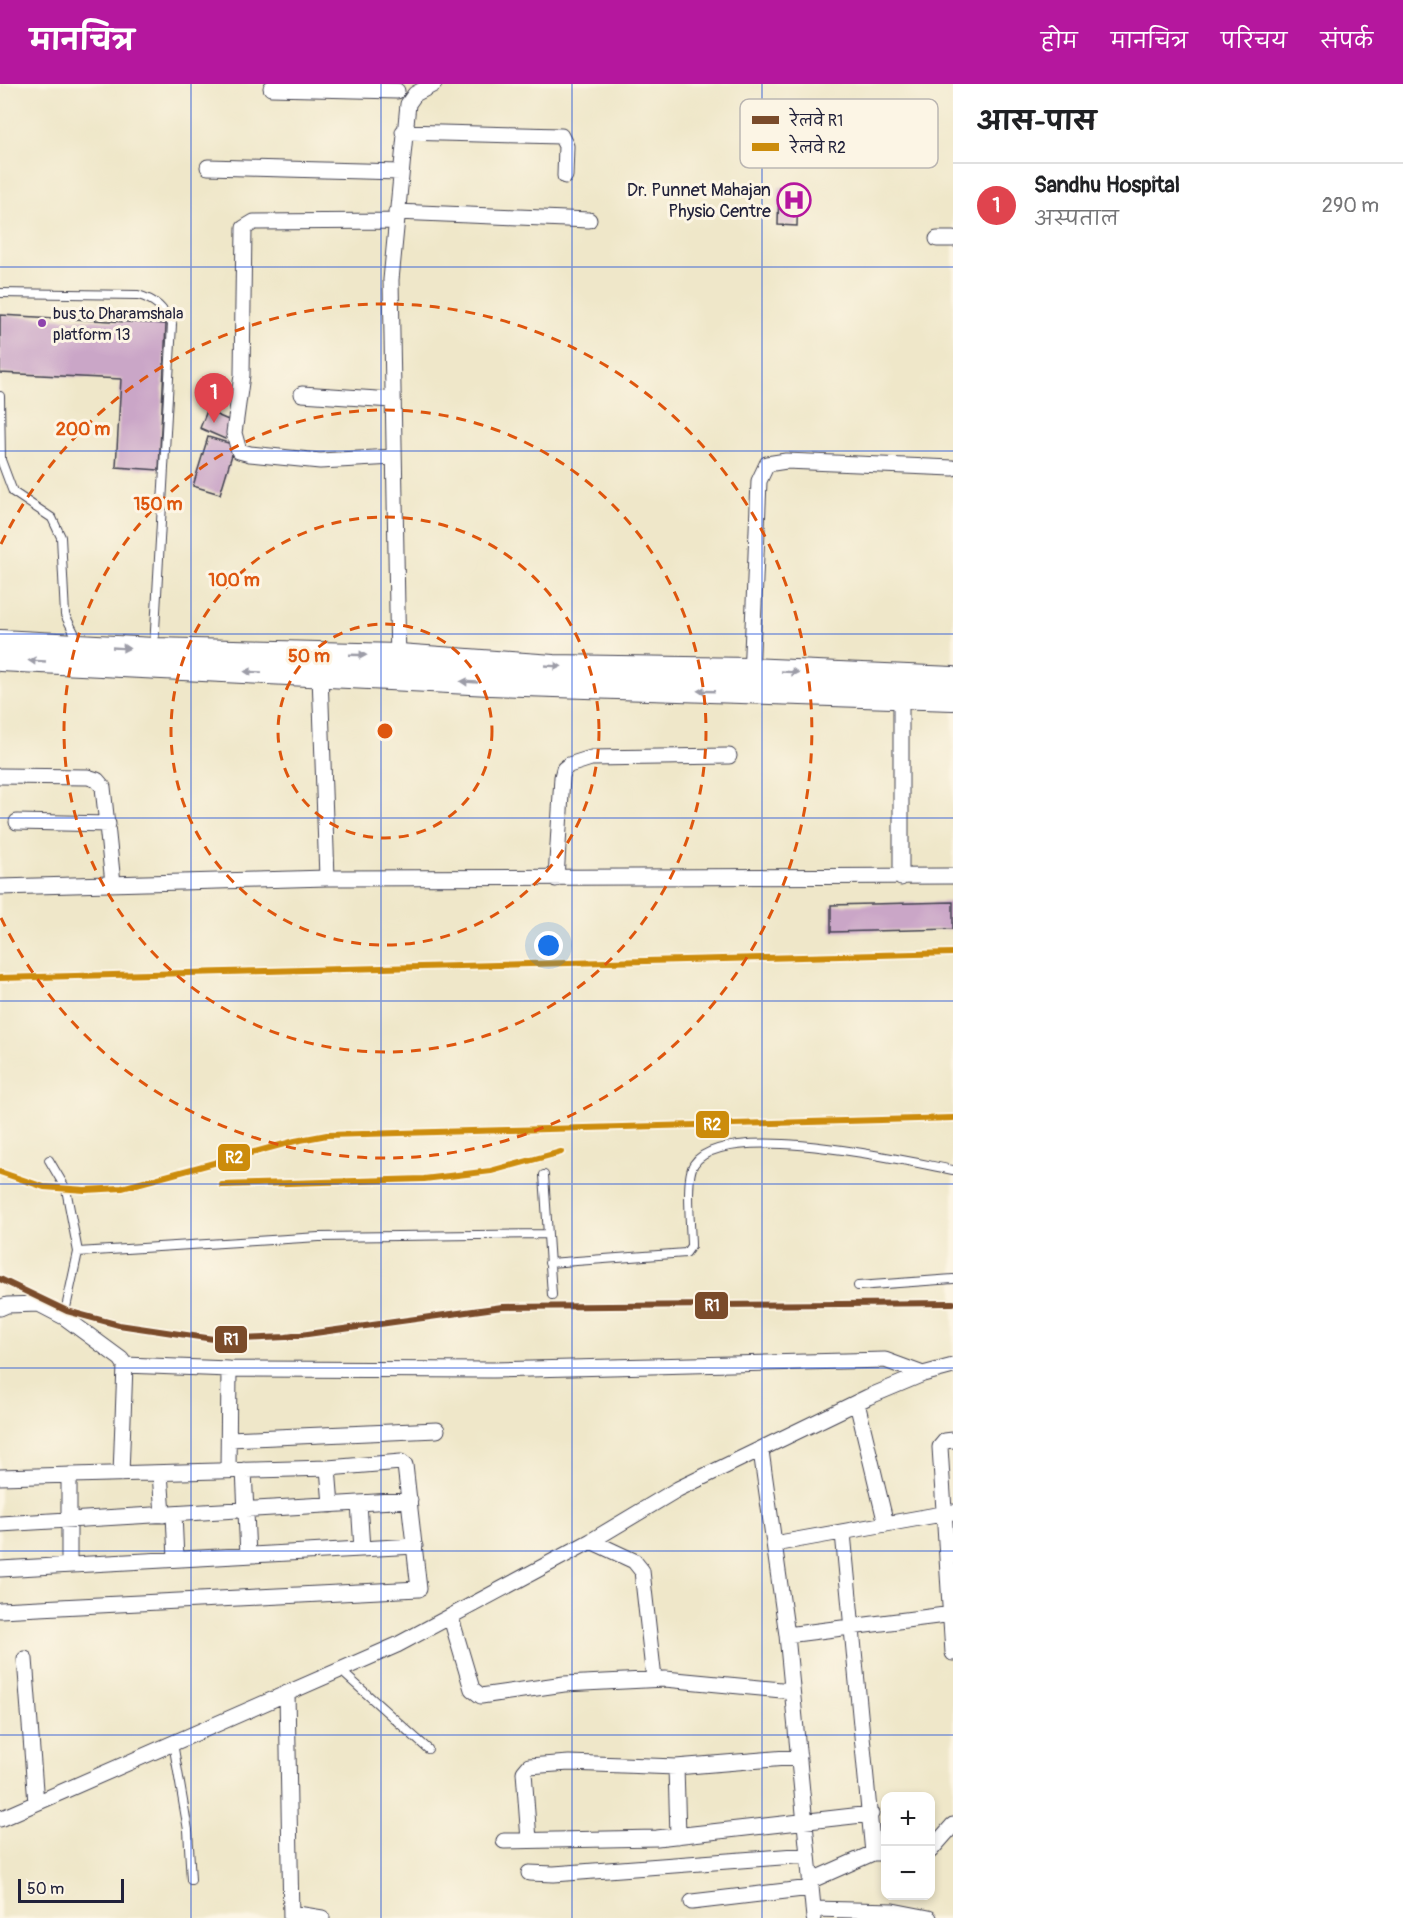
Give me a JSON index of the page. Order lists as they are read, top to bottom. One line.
{"places":{"hospital":["Dr. Punnet Mahajan Physio Centre"],"other":["bus to Dharamshala platform 13"]},"lines":["rail line R2","rail line R1"],"legend":["रेलवे R1","रेलवे R2"],"scale_bar":"50 m","page":{"header":"मानचित्र","nav":["होम","मानचित्र","परिचय","संपर्क"],"heading":"आस-पास","list":[{"mark":"1","name":"Sandhu Hospital","note":"अस्पताल","value":"290 m"}],"pins":"1","map_buttons":["+","−"],"scale":"50 m"},"rings":["200 m","150 m","100 m","50 m"]}
